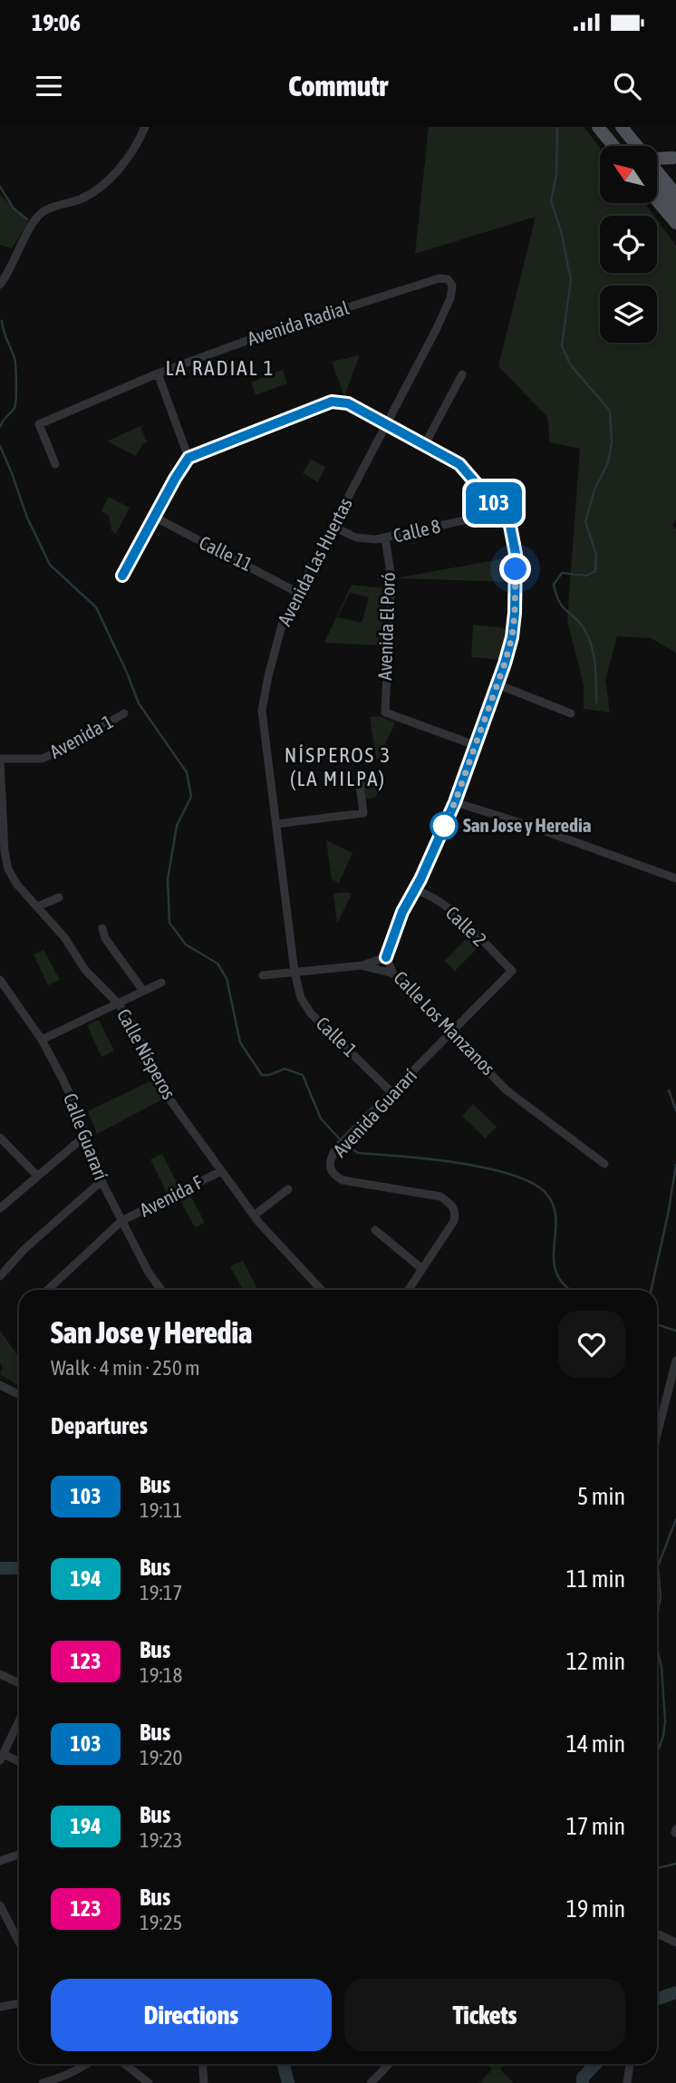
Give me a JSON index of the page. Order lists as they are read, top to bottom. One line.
{"streets":{"street":["Avenida Radial","Calle 8","Calle 11","Avenida Las Huertas","Avenida El Poró","Avenida 1","Calle 2","Calle Los Manzanos","Calle 1","Calle Nísperos","Avenida Guararí","Calle Guararí","Avenida F"]},"crossings":[["Avenida Radial","Avenida Las Huertas"],["Calle 8","Avenida Las Huertas"],["Calle 8","Avenida El Poró"],["Calle 11","Avenida Las Huertas"],["Avenida Las Huertas","Calle Los Manzanos"],["Avenida Las Huertas","Calle 1"],["Avenida 1","Calle Nísperos"],["Calle 2","Avenida Guararí"],["Calle Los Manzanos","Calle 1"],["Calle Los Manzanos","Avenida Guararí"],["Calle 1","Avenida Guararí"],["Calle Nísperos","Avenida F"],["Calle Guararí","Avenida F"]],"districts":["LA RADIAL 1","NÍSPEROS 3 (LA MILPA)"],"places":["San Jose y Heredia"],"lines":["bus line 103"],"north":"top left","page":{"status":"19:06","header":"Commutr","on_map":"103","heading":[["San Jose y Heredia","Walk · 4 min · 250 m"],"Departures"],"list":[{"mark":"103","name":"Bus","note":"19:11","value":"5 min"},{"mark":"194","name":"Bus","note":"19:17","value":"11 min"},{"mark":"123","name":"Bus","note":"19:18","value":"12 min"},{"mark":"103","name":"Bus","note":"19:20","value":"14 min"},{"mark":"194","name":"Bus","note":"19:23","value":"17 min"},{"mark":"123","name":"Bus","note":"19:25","value":"19 min"}],"buttons":["Directions","Tickets"]}}
